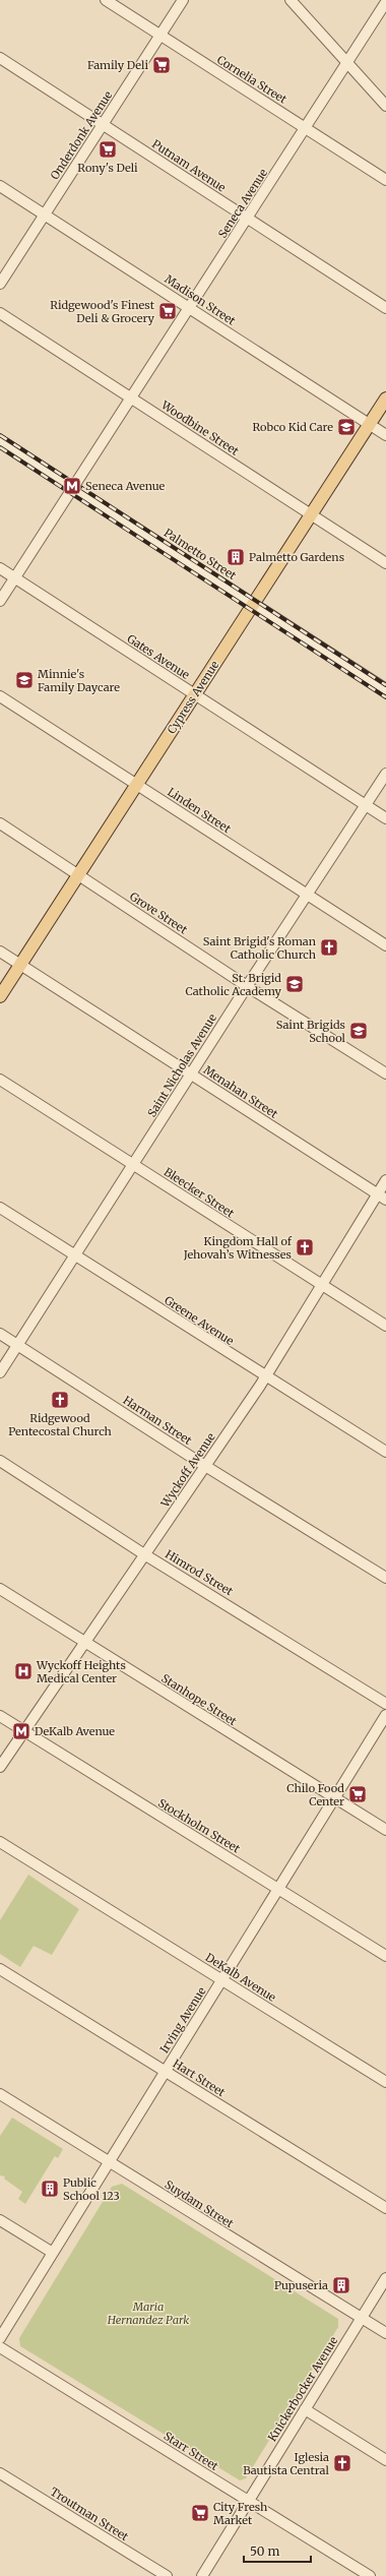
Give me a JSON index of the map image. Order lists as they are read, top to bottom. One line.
{"streets":{"main road":["Cypress Avenue"],"street":["Cornelia Street","Onderdonk Avenue","Putnam Avenue","Seneca Avenue","Madison Street","Woodbine Street","Palmetto Street","Gates Avenue","Linden Street","Grove Street","Saint Nicholas Avenue","Menahan Street","Bleecker Street","Greene Avenue","Harman Street","Wyckoff Avenue","Himrod Street","Stanhope Street","Stockholm Street","DeKalb Avenue","Irving Avenue","Hart Street","Suydam Street","Knickerbocker Avenue","Starr Street","Troutman Street"]},"crossings":[["Cornelia Street","Onderdonk Avenue"],["Cornelia Street","Seneca Avenue"],["Onderdonk Avenue","Putnam Avenue"],["Onderdonk Avenue","Madison Street"],["Putnam Avenue","Seneca Avenue"],["Seneca Avenue","Madison Street"],["Seneca Avenue","Woodbine Street"],["Seneca Avenue","Palmetto Street"],["Seneca Avenue","Gates Avenue"],["Madison Street","Cypress Avenue"],["Woodbine Street","Cypress Avenue"],["Palmetto Street","Cypress Avenue"],["Gates Avenue","Cypress Avenue"],["Gates Avenue","Saint Nicholas Avenue"],["Cypress Avenue","Linden Street"],["Cypress Avenue","Grove Street"],["Cypress Avenue","Menahan Street"],["Linden Street","Saint Nicholas Avenue"],["Grove Street","Saint Nicholas Avenue"],["Saint Nicholas Avenue","Menahan Street"],["Saint Nicholas Avenue","Bleecker Street"],["Saint Nicholas Avenue","Greene Avenue"],["Saint Nicholas Avenue","Harman Street"],["Menahan Street","Wyckoff Avenue"],["Bleecker Street","Wyckoff Avenue"],["Greene Avenue","Wyckoff Avenue"],["Harman Street","Wyckoff Avenue"],["Wyckoff Avenue","Himrod Street"],["Wyckoff Avenue","Stanhope Street"],["Wyckoff Avenue","Stockholm Street"],["Stanhope Street","Irving Avenue"],["Stockholm Street","Irving Avenue"],["DeKalb Avenue","Irving Avenue"],["Irving Avenue","Hart Street"],["Irving Avenue","Suydam Street"],["Suydam Street","Knickerbocker Avenue"],["Knickerbocker Avenue","Starr Street"]],"parks":["Maria Hernandez Park"],"places":{"supermarket":["Family Deli","Rony's Deli","Ridgewood's Finest Deli & Grocery","Chilo Food Center","City Fresh Market"],"school or university":["Robco Kid Care","Minnie's Family Daycare","St. Brigid Catholic Academy","Saint Brigids School"],"metro station":["Seneca Avenue","DeKalb Avenue"],"building":["Palmetto Gardens","Public School 123","Pupuseria"],"church":["Saint Brigid's Roman Catholic Church","Kingdom Hall of Jehovah’s Witnesses","Ridgewood Pentecostal Church","Iglesia Bautista Central"],"hospital":["Wyckoff Heights Medical Center"]},"scale_bar":"50 m"}
